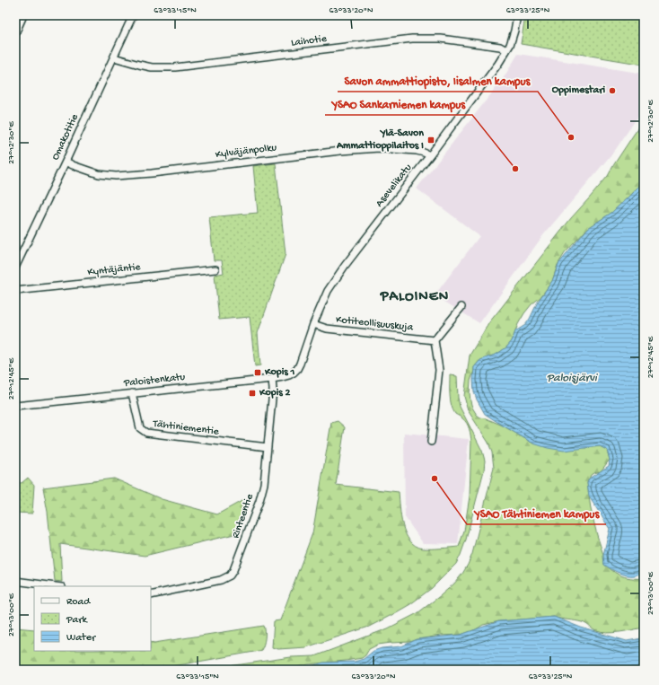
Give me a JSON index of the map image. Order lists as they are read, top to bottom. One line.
{"streets":{"street":["Laihotie","Omakotitie","Kylväjänpolku","Asevelikatu","Kyntäjäntie","Kotiteollisuuskuja","Paloistenkatu","Tähtiniementie","Rinteentie"]},"crossings":[["Laihotie","Omakotitie"],["Laihotie","Asevelikatu"],["Omakotitie","Kylväjänpolku"],["Kylväjänpolku","Asevelikatu"],["Asevelikatu","Kotiteollisuuskuja"],["Asevelikatu","Paloistenkatu"],["Paloistenkatu","Tähtiniementie"],["Paloistenkatu","Rinteentie"],["Tähtiniementie","Rinteentie"]],"districts":["PALOINEN"],"water":["Paloisjärvi"],"places":{"other":["Oppimestari","Savon ammattiopisto, Iisalmen kampus","YSAO Sankarniemen kampus","YSAO Tähtiniemen kampus"],"transit":["Ylä-Savon Ammattioppilaitos I","Kopis 1","Kopis 2"]},"legend":["Road","Park","Water"],"coordinates":["63°33'15\"N","63°33'20\"N","63°33'25\"N","27°12'30\"E","27°12'45\"E","27°13'00\"E"]}
